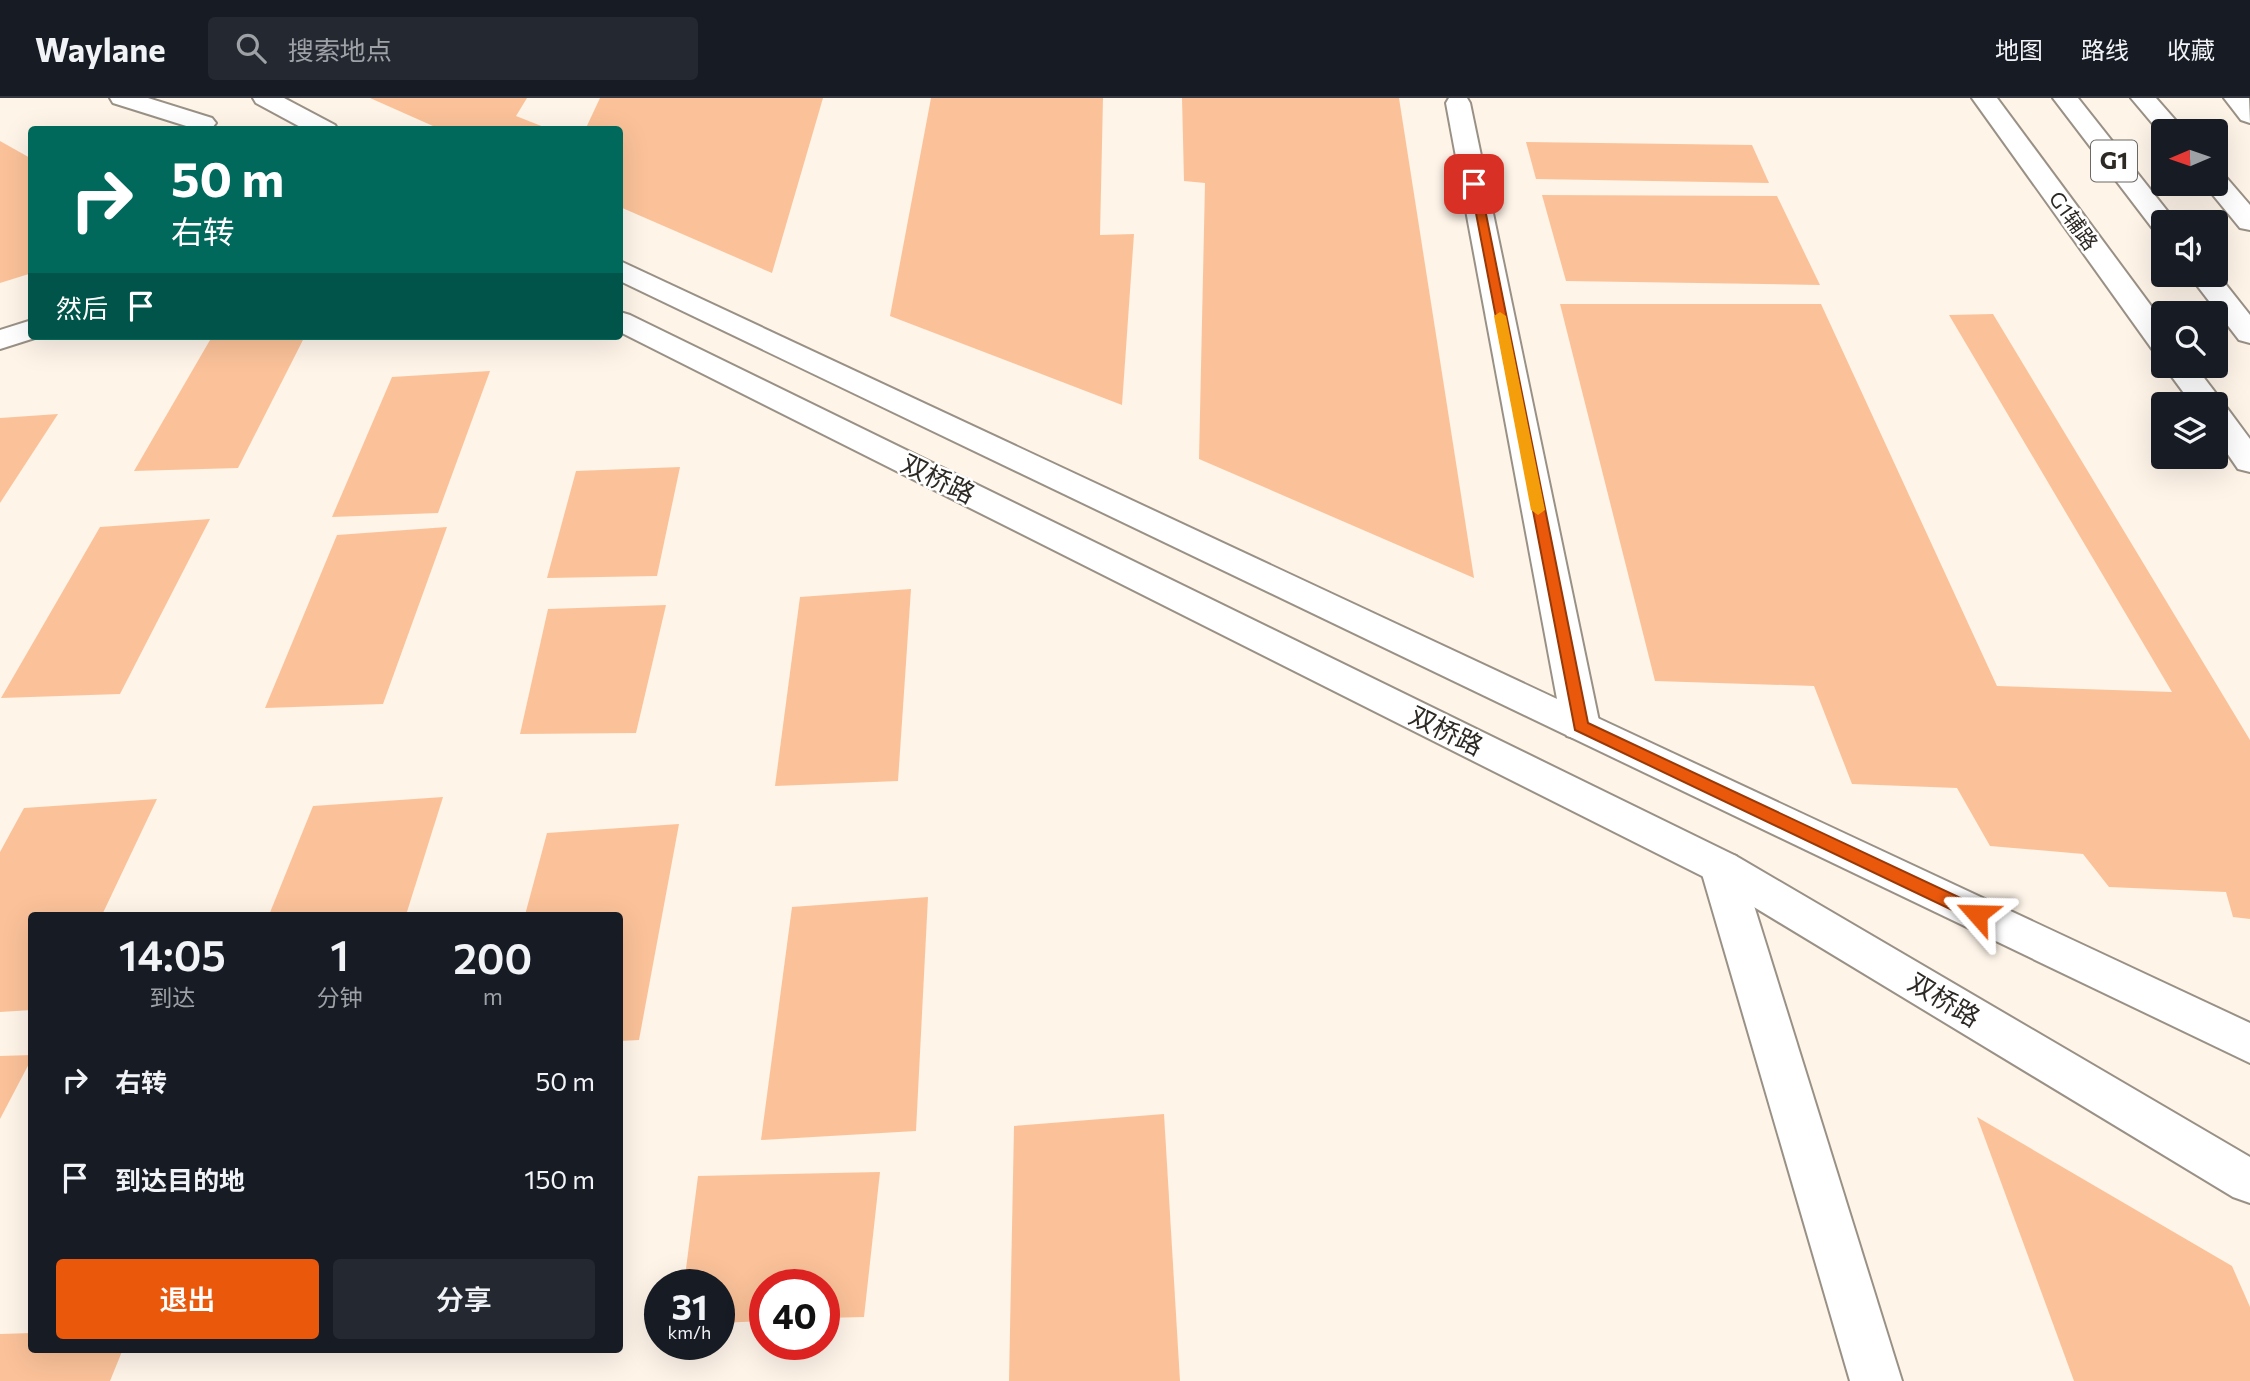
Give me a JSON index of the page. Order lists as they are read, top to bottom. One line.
{"streets":{"main road":["G1","G1辅路","双桥路"]},"north":"left","page":{"header":"Waylane","search":"搜索地点","nav":["地图","路线","收藏"],"turn":["50 m","右转"],"then":"然后","eta":["14:05","到达","1","分钟","200","m"],"list":[{"name":"右转","value":"50 m"},{"name":"到达目的地","value":"150 m"}],"buttons":["退出","分享"],"speed":"31 km/h","limit":"40"}}
